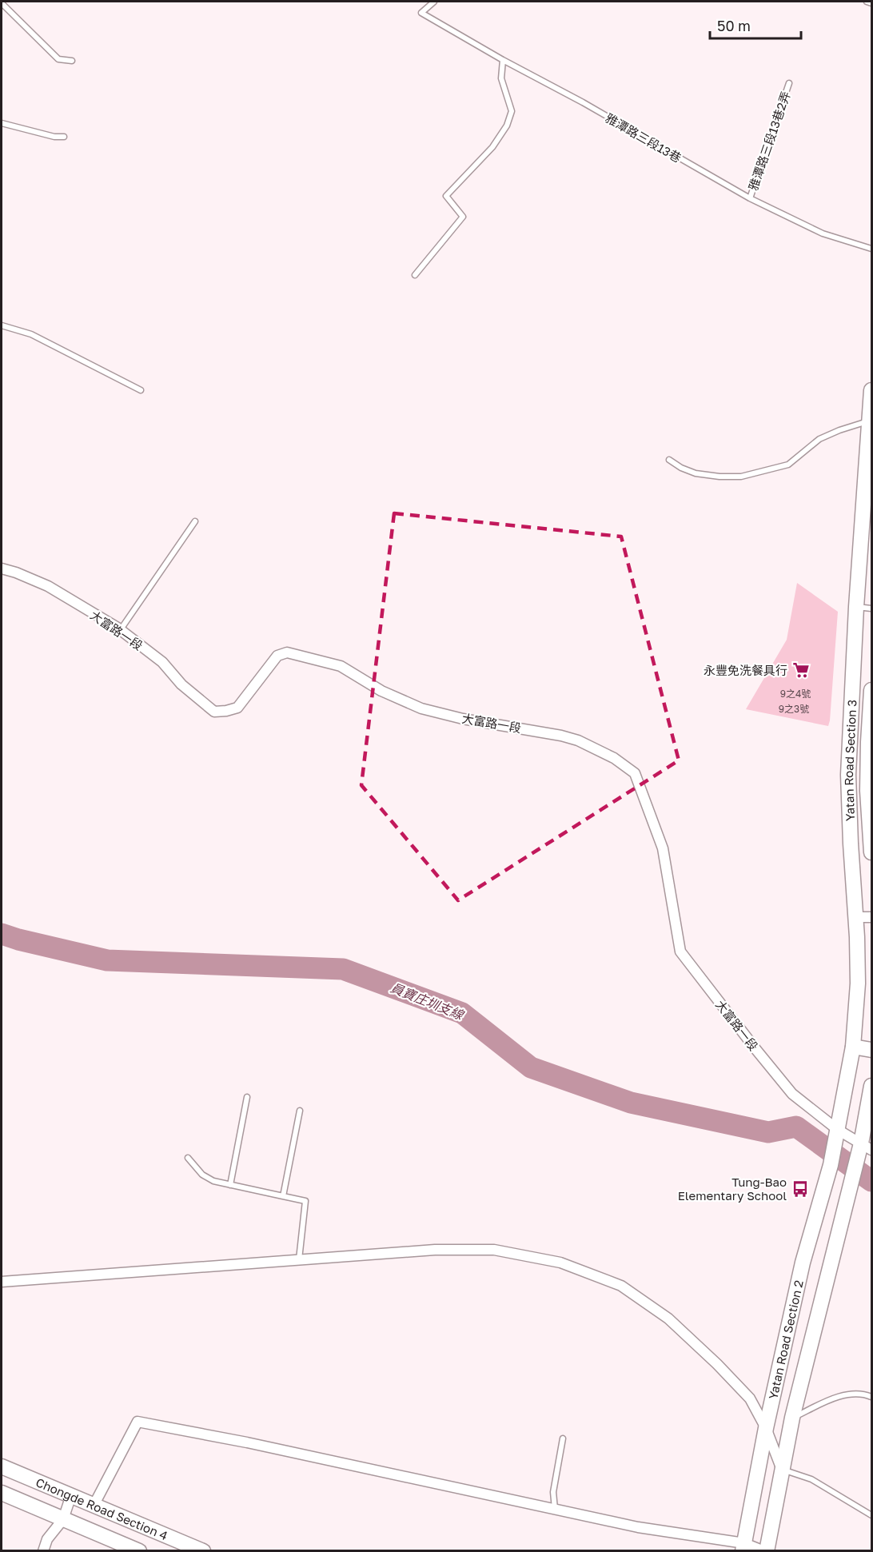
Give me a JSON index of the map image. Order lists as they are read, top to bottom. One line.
{"streets":{"street":["大富路一段","Yatan Road Section 3","Yatan Road Section 2","Chongde Road Section 4"],"lane":["雅潭路三段13巷","雅潭路三段13巷2弄"]},"crossings":[["雅潭路三段13巷","雅潭路三段13巷2弄"],["大富路一段","Yatan Road Section 3"],["大富路一段","Yatan Road Section 2"],["Yatan Road Section 3","Yatan Road Section 2"]],"water":["員寶庄圳支線"],"places":{"supermarket":["永豐免洗餐具行"],"bus stop":["Tung-Bao Elementary School"]},"house_numbers":["9之4號","9之3號"],"scale_bar":"50 m"}
